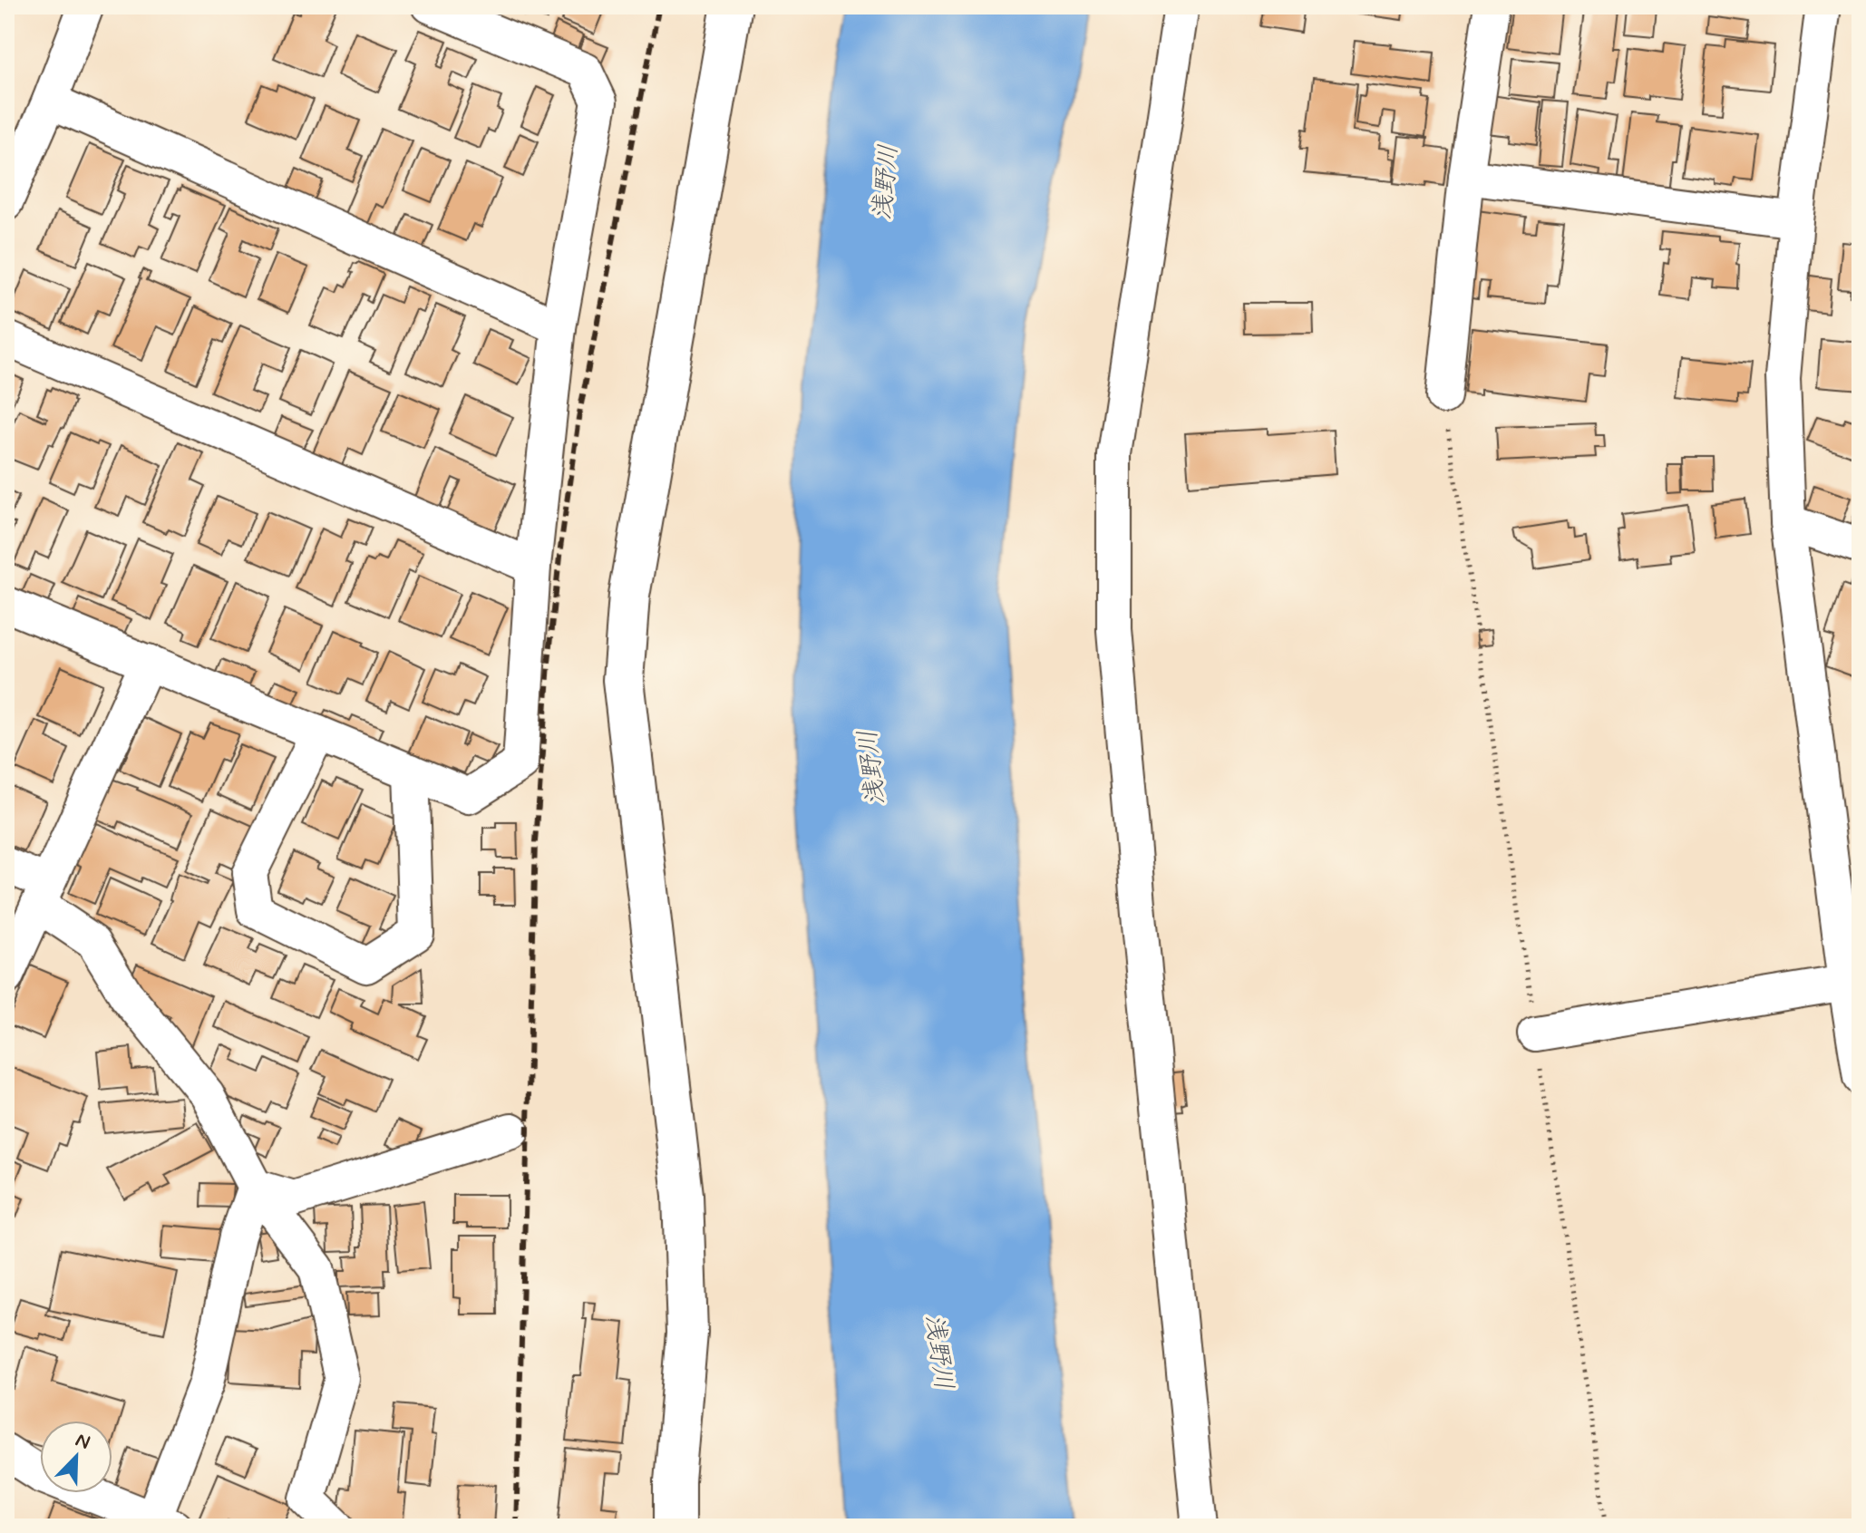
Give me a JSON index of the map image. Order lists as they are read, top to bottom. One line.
{"water":["浅野川"],"north":"top right"}
